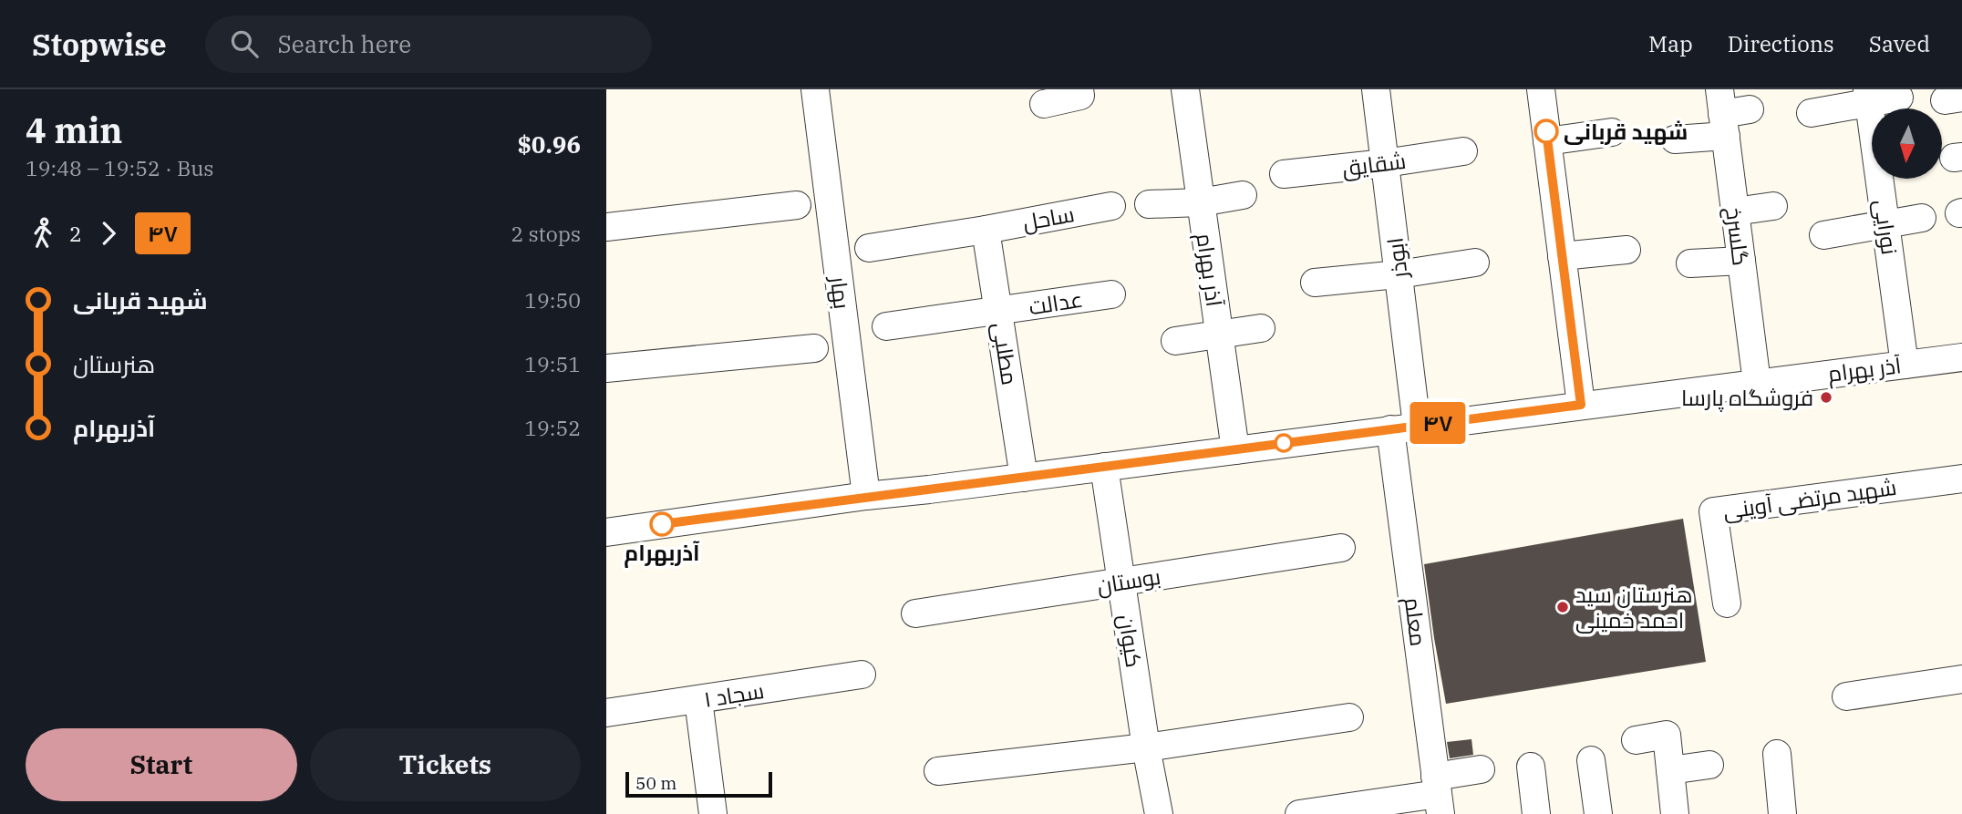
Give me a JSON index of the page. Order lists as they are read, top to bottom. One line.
{"streets":{"street":["شقایق","ساحل","نورایی","گلسرخ","ابوذر","آذر بهرام","بهار","عدالت","مطلبی","شهید مرتضی آوینی","بوستان","معلم","کیوان","سجاد ۱"]},"crossings":[["شقایق","ابوذر"],["ساحل","مطلبی"],["نورایی","آذر بهرام"],["گلسرخ","آذر بهرام"],["ابوذر","آذر بهرام"],["ابوذر","معلم"],["آذر بهرام","بهار"],["آذر بهرام","مطلبی"],["آذر بهرام","معلم"],["آذر بهرام","کیوان"],["عدالت","مطلبی"],["بوستان","کیوان"]],"places":["شهید قربانی","فروشگاه پارسا","آذربهرام","هنرستان سید احمد خمینی"],"lines":["bus line ۴۷"],"scale_bar":"50 m","north":"bottom","page":{"header":"Stopwise","search":"Search here","nav":["Map","Directions","Saved"],"heading":["4 min","19:48 – 19:52 · Bus","$0.96"],"on_map":"۴۷","legs":["2","۴۷","2 stops"],"list":[{"name":"شهید قربانی","value":"19:50"},{"name":"هنرستان","value":"19:51"},{"name":"آذربهرام","value":"19:52"}],"buttons":["Start","Tickets"],"scale":"50 m"}}
